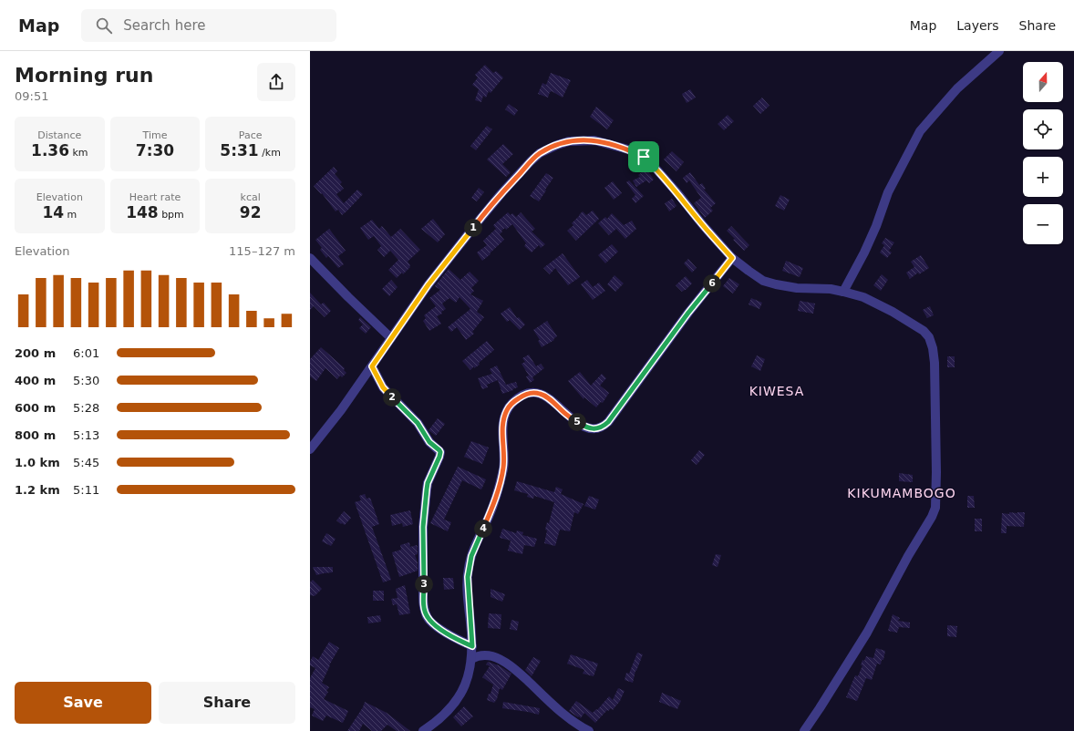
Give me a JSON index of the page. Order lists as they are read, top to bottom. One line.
{"districts":["KIWESA","KIKUMAMBOGO"],"north":"top","page":{"header":"Map","search":"Search here","nav":["Map","Layers","Share"],"heading":["Morning run","09:51"],"map_buttons":["+","−"],"stats":[["Distance","1.36 km"],["Time","7:30"],["Pace","5:31 /km"],["Elevation","14 m"],["Heart rate","148 bpm"],["kcal","92"]],"pins":["1","6","2","5","4","3"],"chart":["Elevation","115–127 m"],"list":[{"name":"200 m","note":"6:01"},{"name":"400 m","note":"5:30"},{"name":"600 m","note":"5:28"},{"name":"800 m","note":"5:13"},{"name":"1.0 km","note":"5:45"},{"name":"1.2 km","note":"5:11"}],"buttons":["Save","Share"]}}
